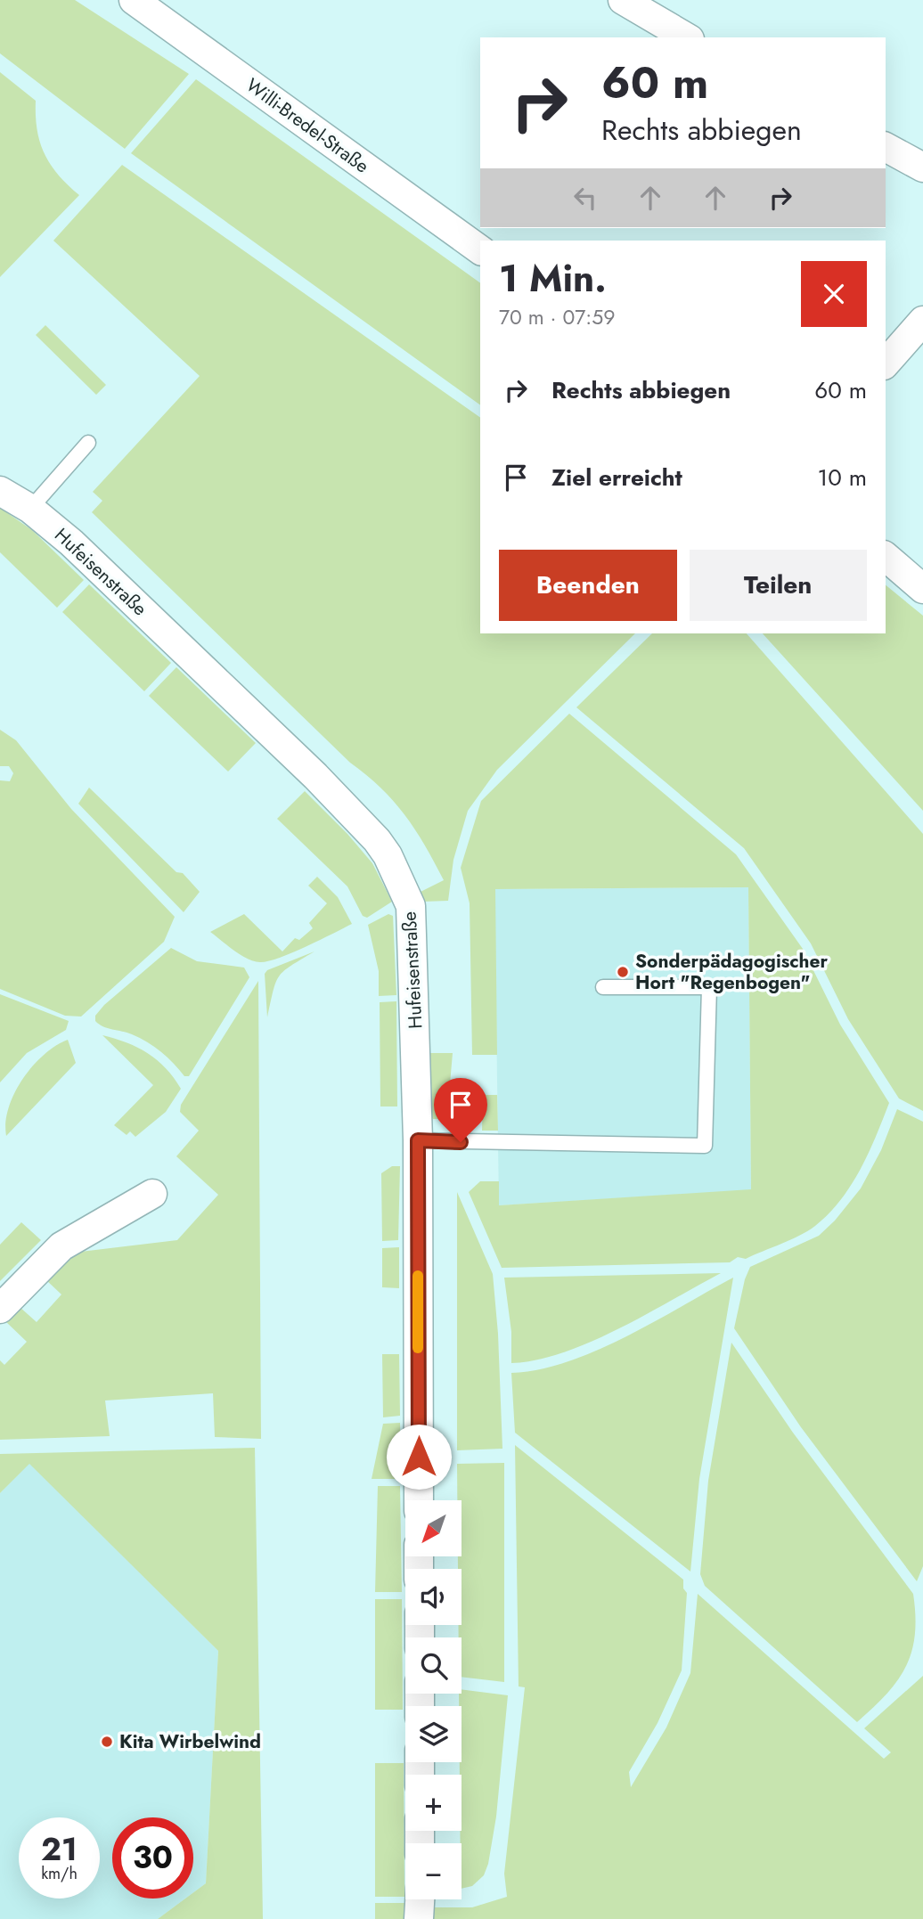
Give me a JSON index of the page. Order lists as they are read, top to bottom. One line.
{"streets":{"street":["Willi-Bredel-Straße","Hufeisenstraße"]},"places":["Sonderpädagogischer Hort \"Regenbogen\"","Kita Wirbelwind"],"north":"bottom left","page":{"turn":["60 m","Rechts abbiegen"],"heading":["1 Min.","70 m · 07:59"],"list":[{"name":"Rechts abbiegen","value":"60 m"},{"name":"Ziel erreicht","value":"10 m"}],"buttons":["Beenden","Teilen"],"map_buttons":["+","−"],"speed":"21 km/h","limit":"30"}}
